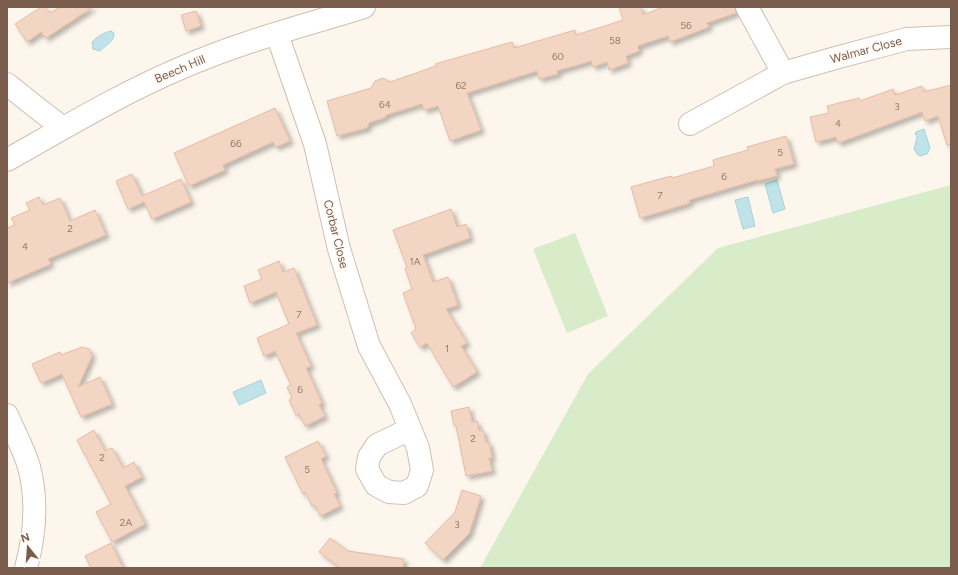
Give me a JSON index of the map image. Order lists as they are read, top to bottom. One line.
{"streets":{"street":["Walmar Close","Beech Hill","Corbar Close"]},"crossings":[["Beech Hill","Corbar Close"]],"house_numbers":["56","58","60","62","64","3","4","66","5","6","7","2","4","1A","7","1","6","2","2","5","2A","3"],"north":"top"}
